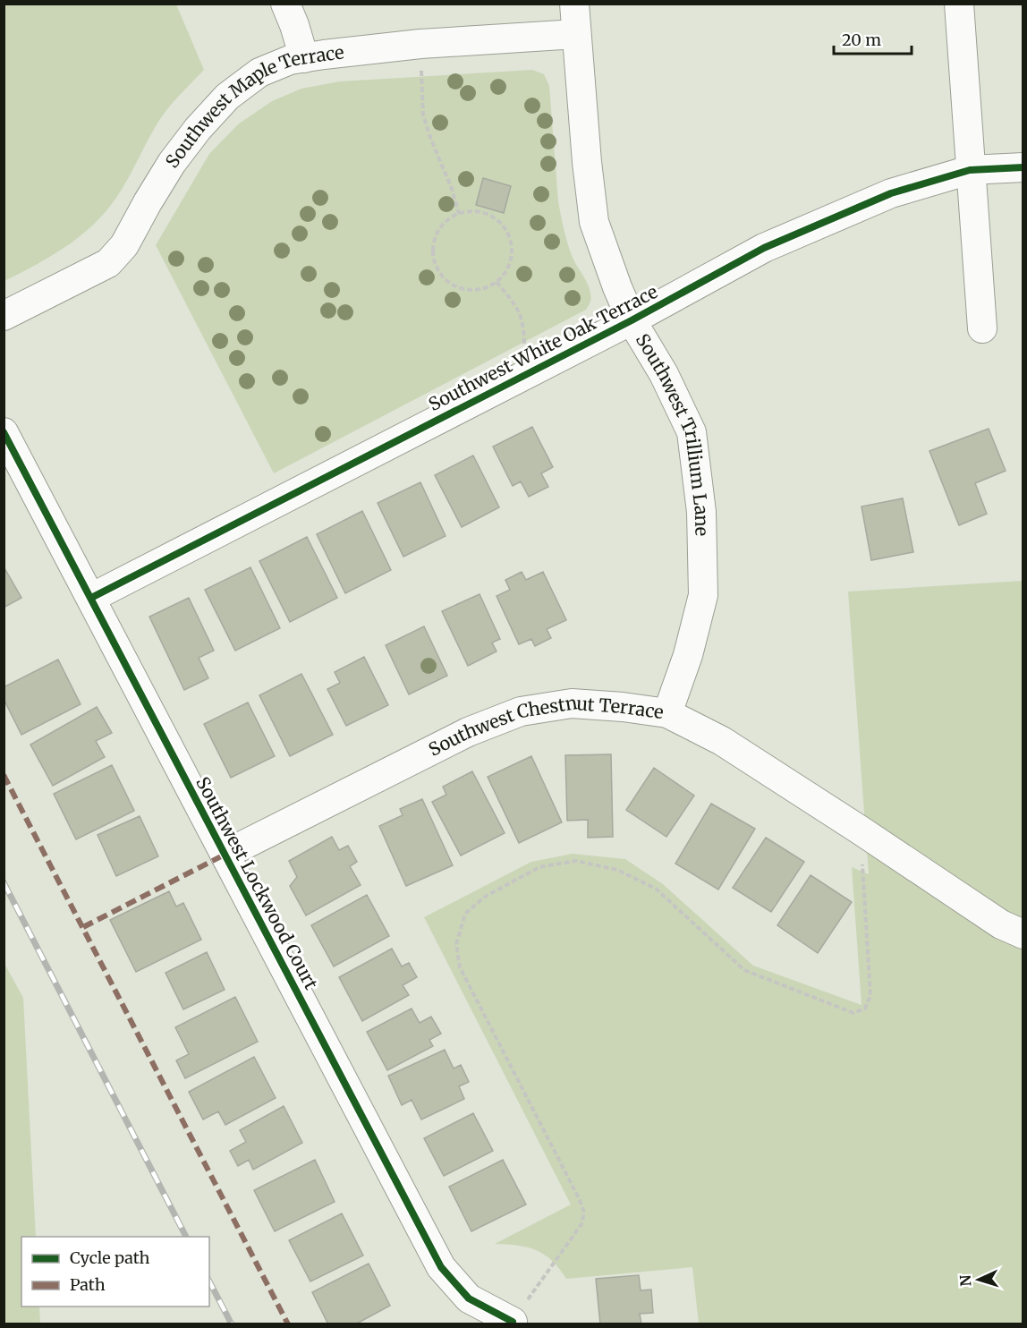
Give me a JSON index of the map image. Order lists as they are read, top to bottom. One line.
{"streets":{"street":["Southwest Maple Terrace","Southwest White Oak Terrace","Southwest Trillium Lane","Southwest Chestnut Terrace","Southwest Lockwood Court"]},"crossings":[["Southwest Maple Terrace","Southwest Trillium Lane"],["Southwest White Oak Terrace","Southwest Trillium Lane"],["Southwest White Oak Terrace","Southwest Lockwood Court"],["Southwest Trillium Lane","Southwest Chestnut Terrace"],["Southwest Chestnut Terrace","Southwest Lockwood Court"]],"legend":["Cycle path","Path"],"scale_bar":"20 m","north":"left"}
